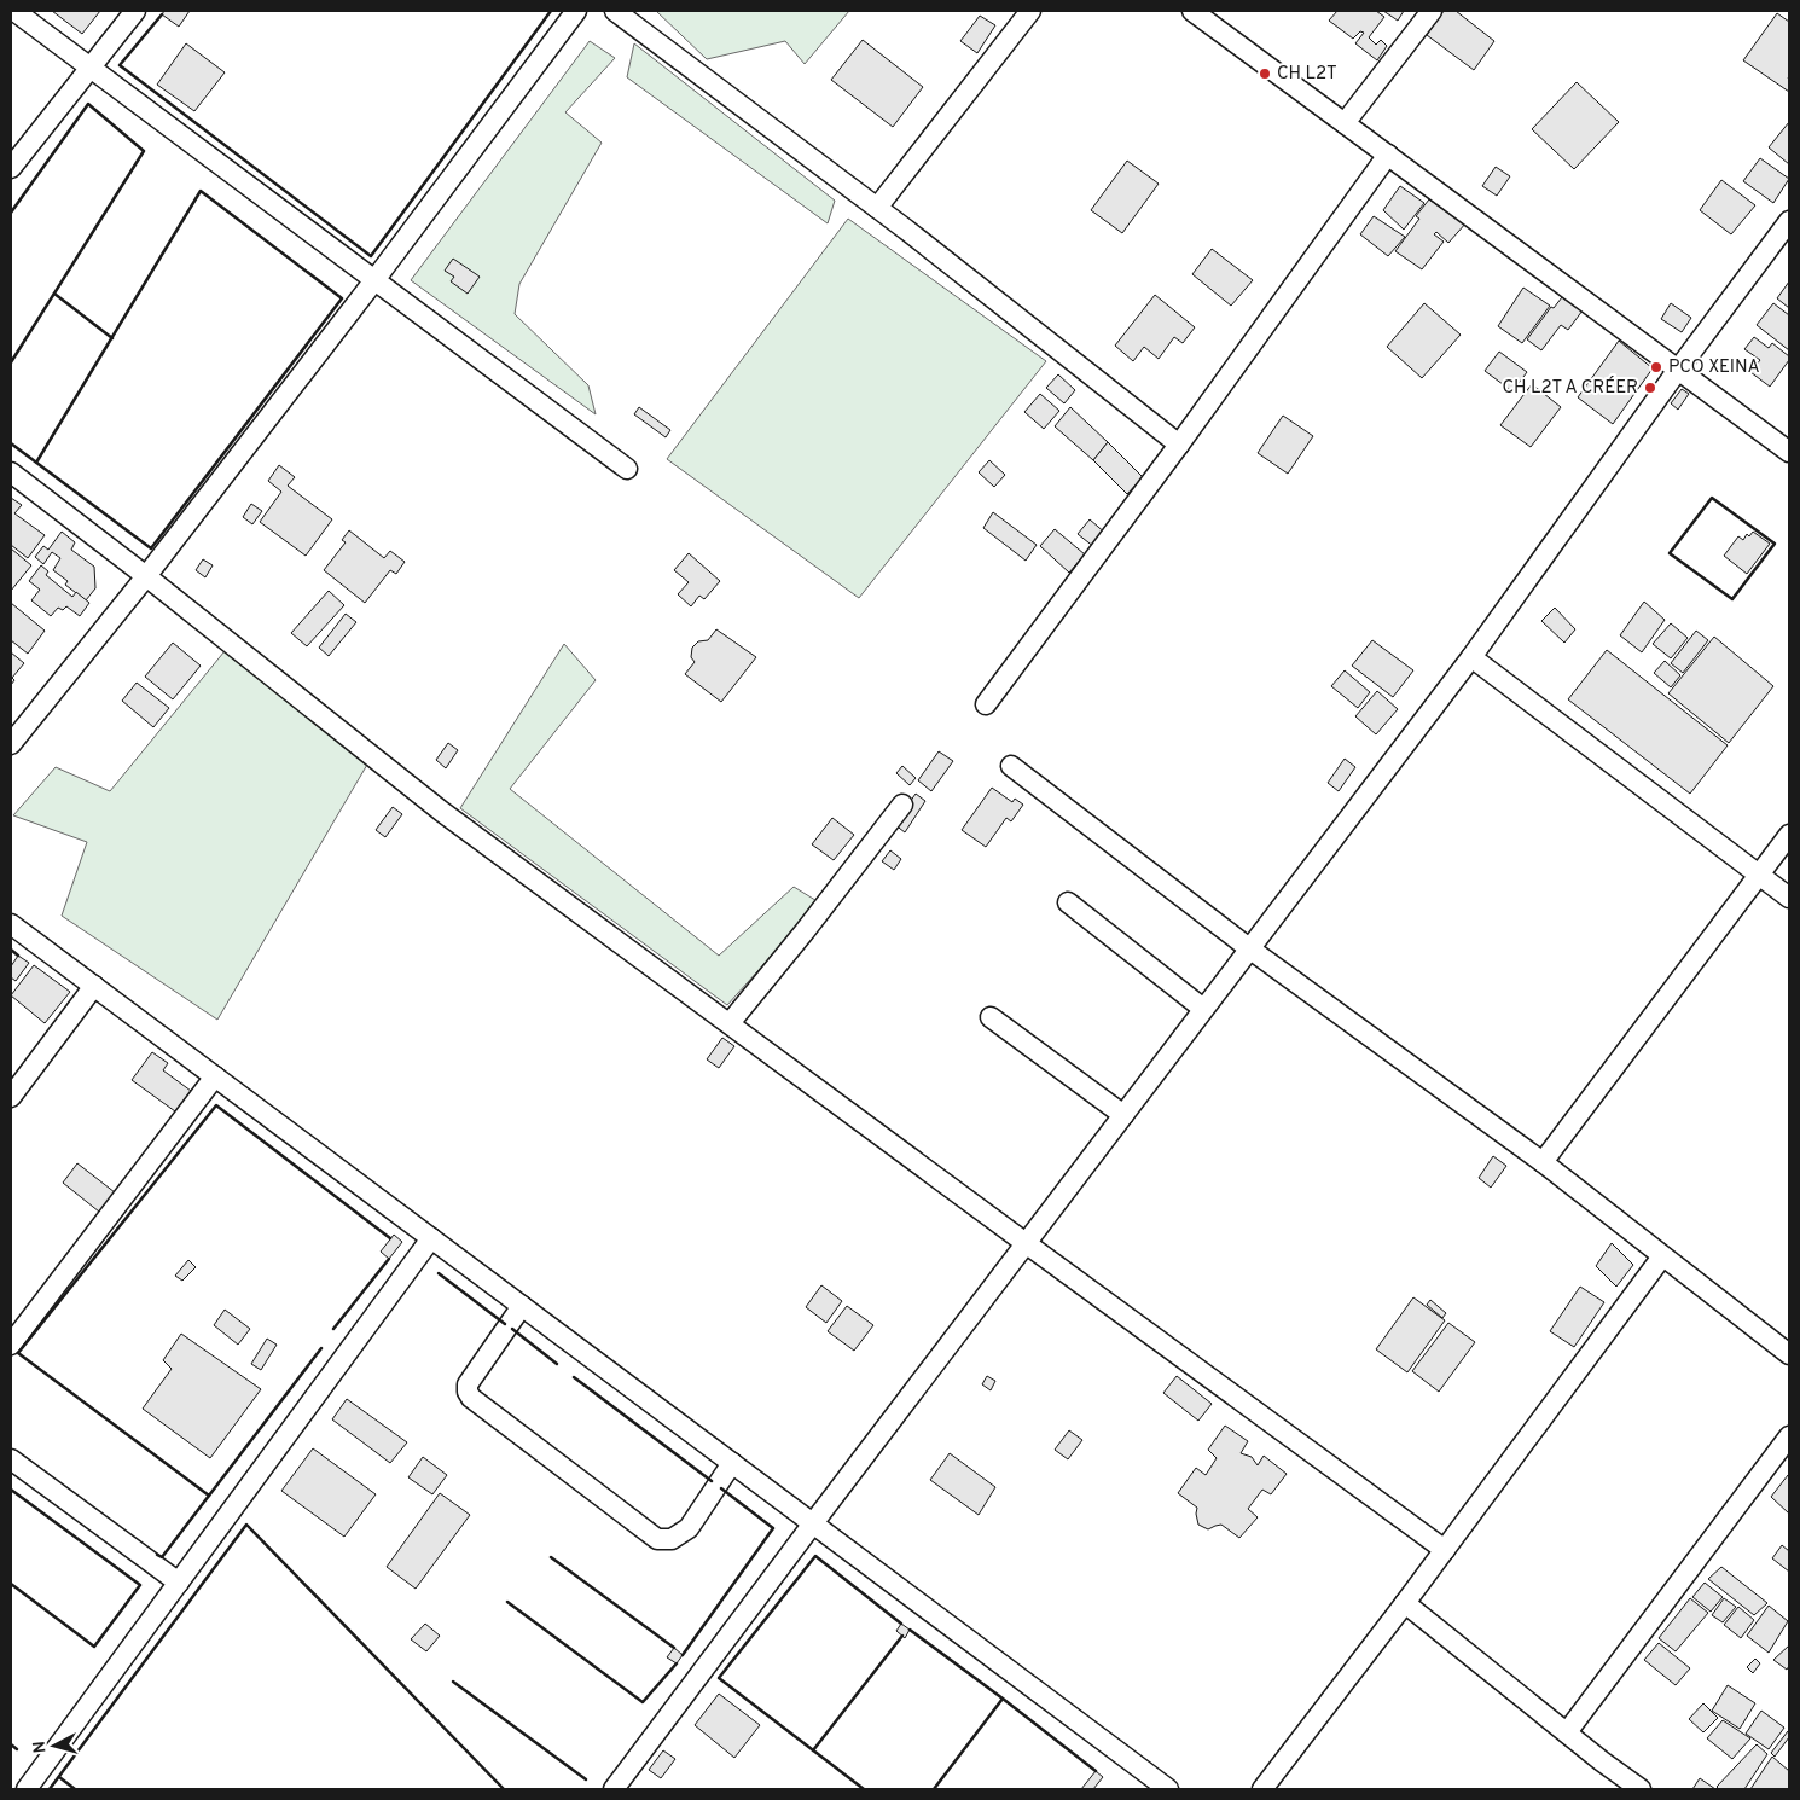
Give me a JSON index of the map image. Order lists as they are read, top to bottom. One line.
{"places":["CH L2T","PCO XEINA","CH L2T A CRÉER"],"north":"left"}
